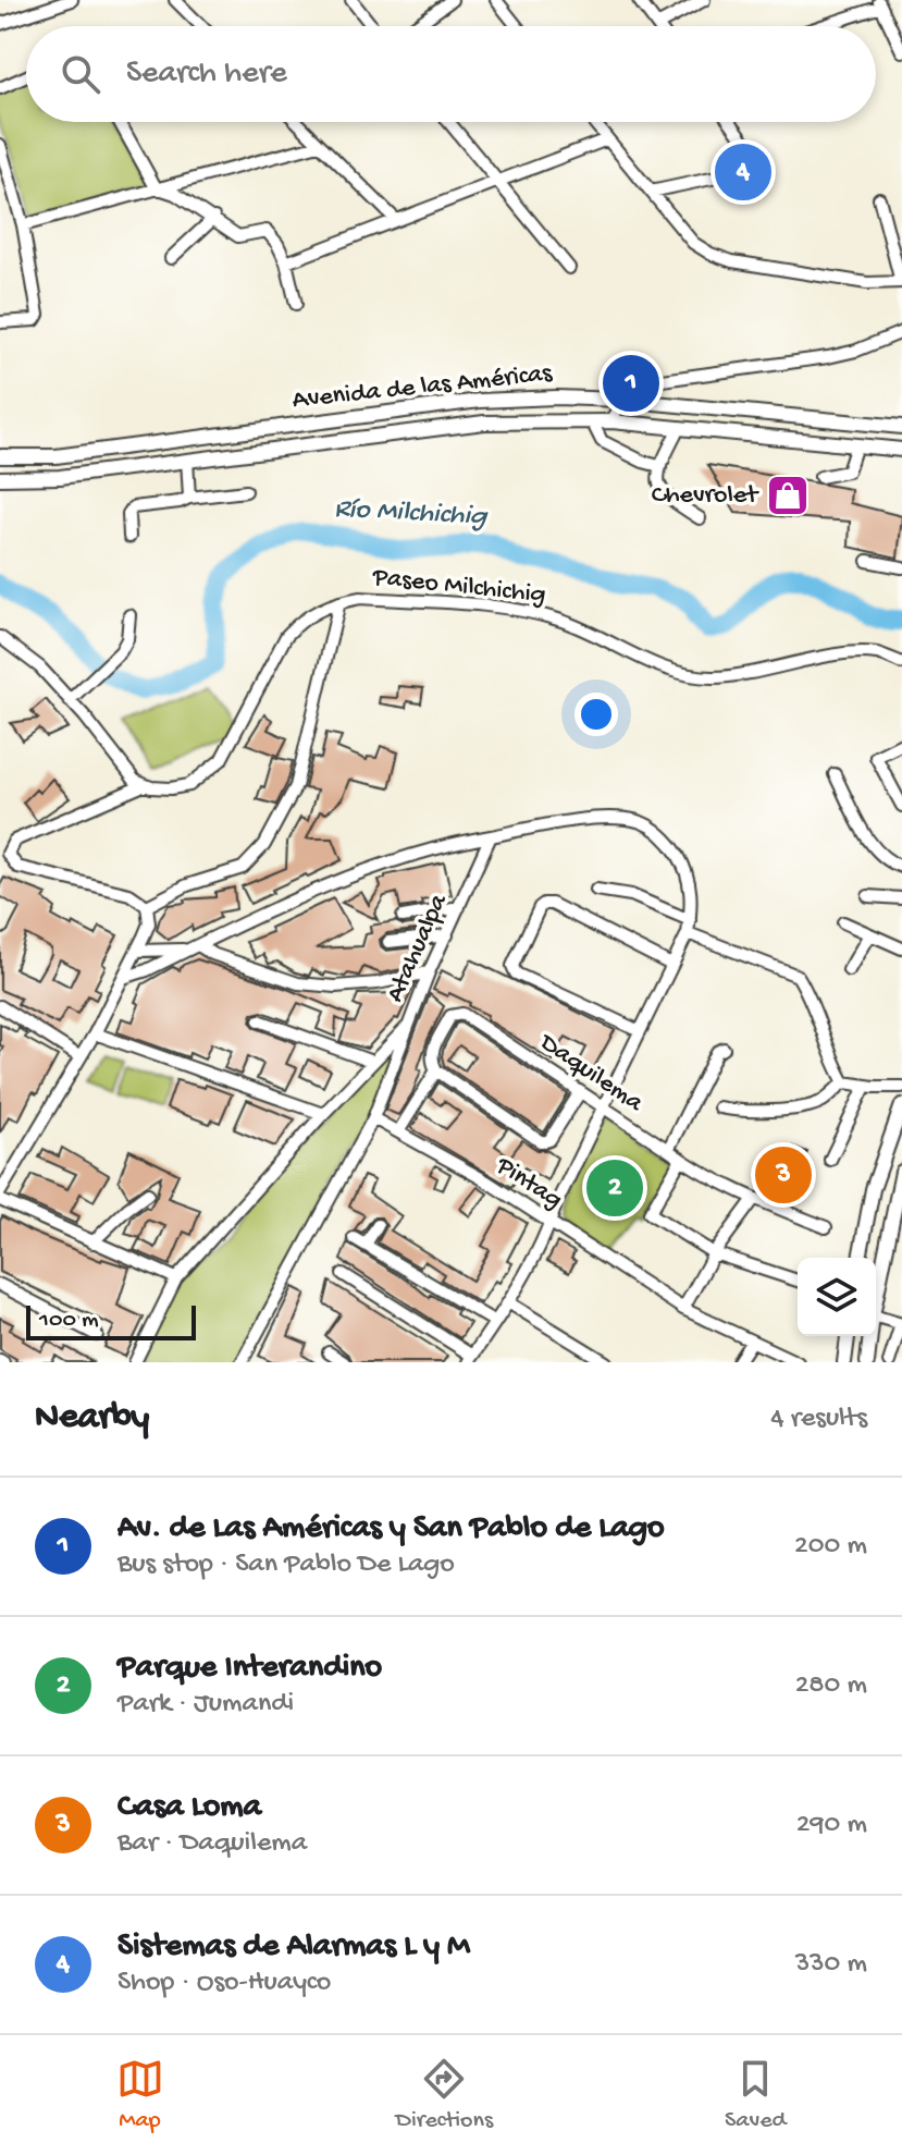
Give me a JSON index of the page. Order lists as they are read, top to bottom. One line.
{"streets":{"main road":["Avenida de las Américas"],"street":["Paseo Milchichig","Atahualpa","Daquilema","Pintag"]},"crossings":[["Atahualpa","Pintag"],["Daquilema","Pintag"]],"water":["Río Milchichig"],"places":{"shop":["Chevrolet"]},"scale_bar":"100 m","page":{"search":"Search here","pins":["4","1","3","2"],"scale":"100 m","heading":["Nearby","4 results"],"list":[{"mark":"1","name":"Av. de Las Américas y San Pablo de Lago","note":"Bus stop · San Pablo De Lago","value":"200 m"},{"mark":"2","name":"Parque Interandino","note":"Park · Jumandi","value":"280 m"},{"mark":"3","name":"Casa Loma","note":"Bar · Daquilema","value":"290 m"},{"mark":"4","name":"Sistemas de Alarmas L y M","note":"Shop · Oso-Huayco","value":"330 m"}],"nav":["Map","Directions","Saved"]}}
